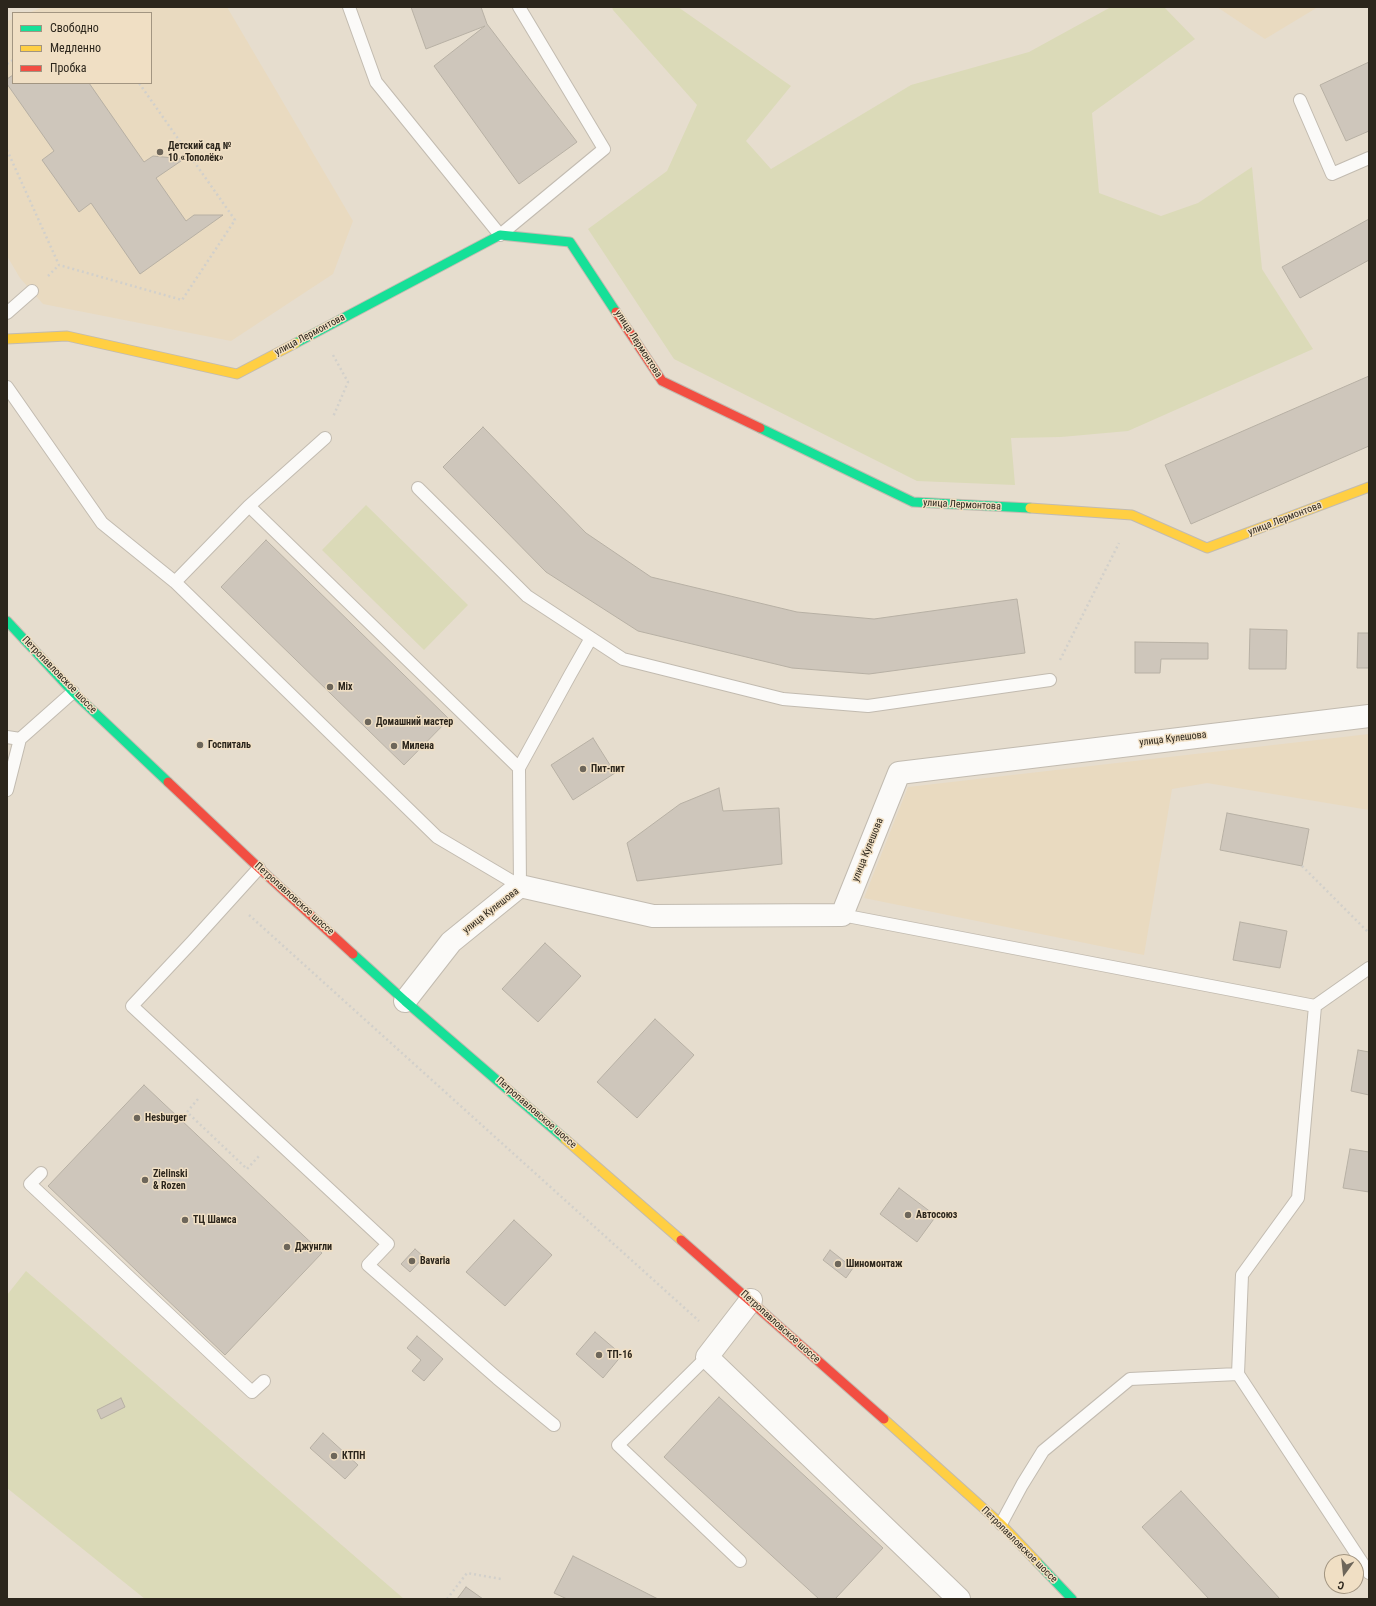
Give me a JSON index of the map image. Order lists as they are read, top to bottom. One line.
{"streets":{"street":["улица Лермонтова","Петропавловское шоссе","улица Кулешова"]},"crossings":[["Петропавловское шоссе","улица Кулешова"]],"places":["Детский сад № 10 «Тополёк»","Mix","Домашний мастер","Госпиталь","Милена","Пит-пит","Hesburger","Zielinski & Rozen","Автосоюз","ТЦ Шамса","Джунгли","Bavaria","Шиномонтаж","ТП-16","КТПН"],"legend":["Свободно","Медленно","Пробка"],"north":"bottom"}
